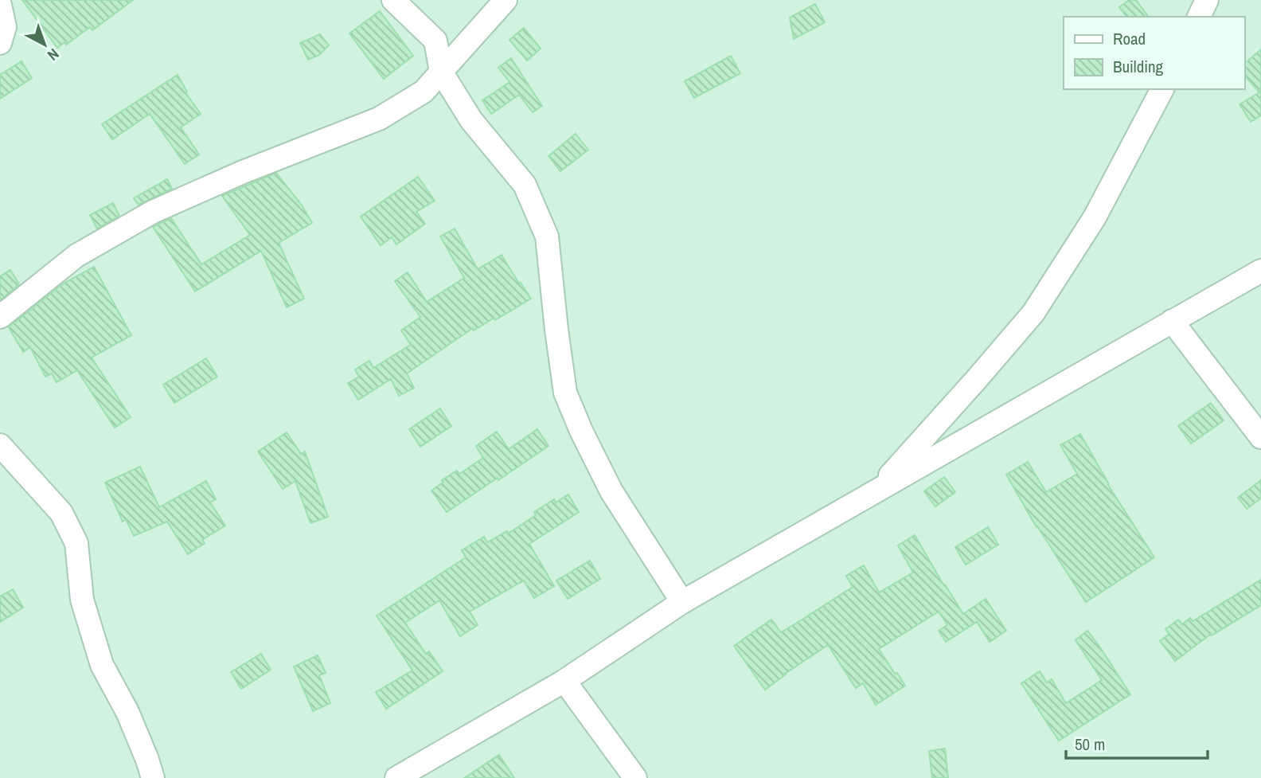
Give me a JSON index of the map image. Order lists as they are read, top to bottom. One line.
{"legend":["Road","Building"],"scale_bar":"50 m","north":"bottom right"}
